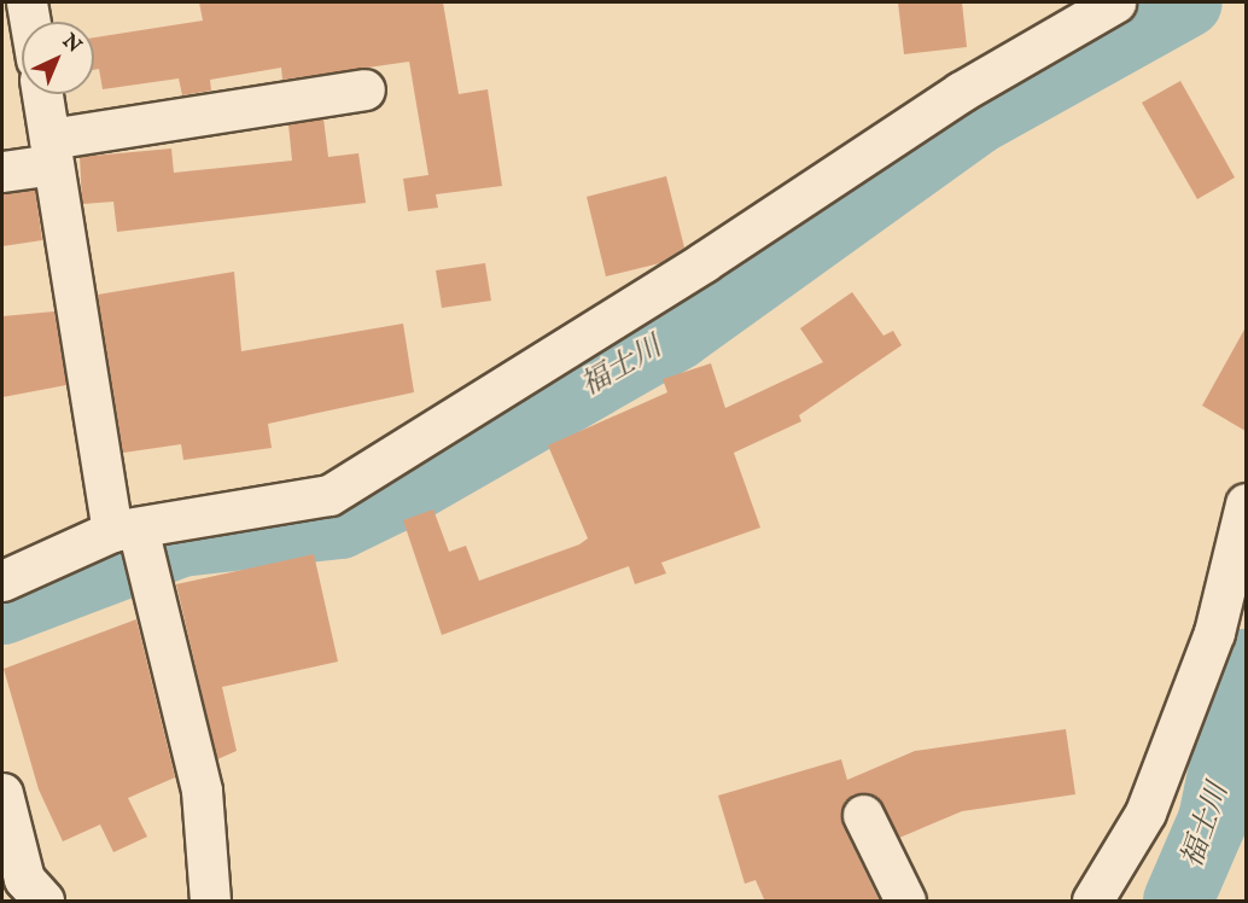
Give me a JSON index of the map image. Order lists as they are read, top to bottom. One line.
{"water":["福士川"],"north":"top right"}
